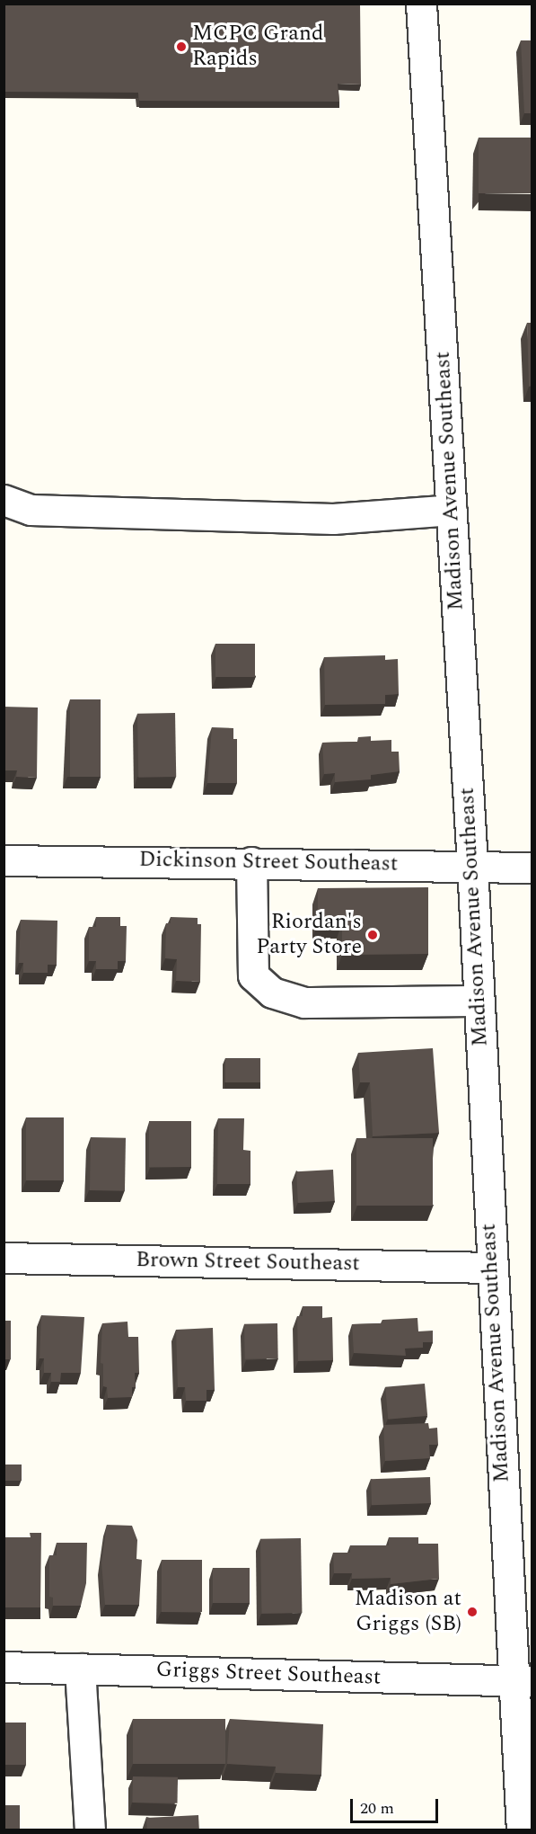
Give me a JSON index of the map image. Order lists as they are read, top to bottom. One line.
{"streets":{"street":["Madison Avenue Southeast","Dickinson Street Southeast","Brown Street Southeast","Griggs Street Southeast"]},"crossings":[["Madison Avenue Southeast","Dickinson Street Southeast"],["Madison Avenue Southeast","Brown Street Southeast"],["Madison Avenue Southeast","Griggs Street Southeast"]],"places":["MCPC Grand Rapids","Riordan's Party Store","Madison at Griggs (SB)"],"scale_bar":"20 m"}
